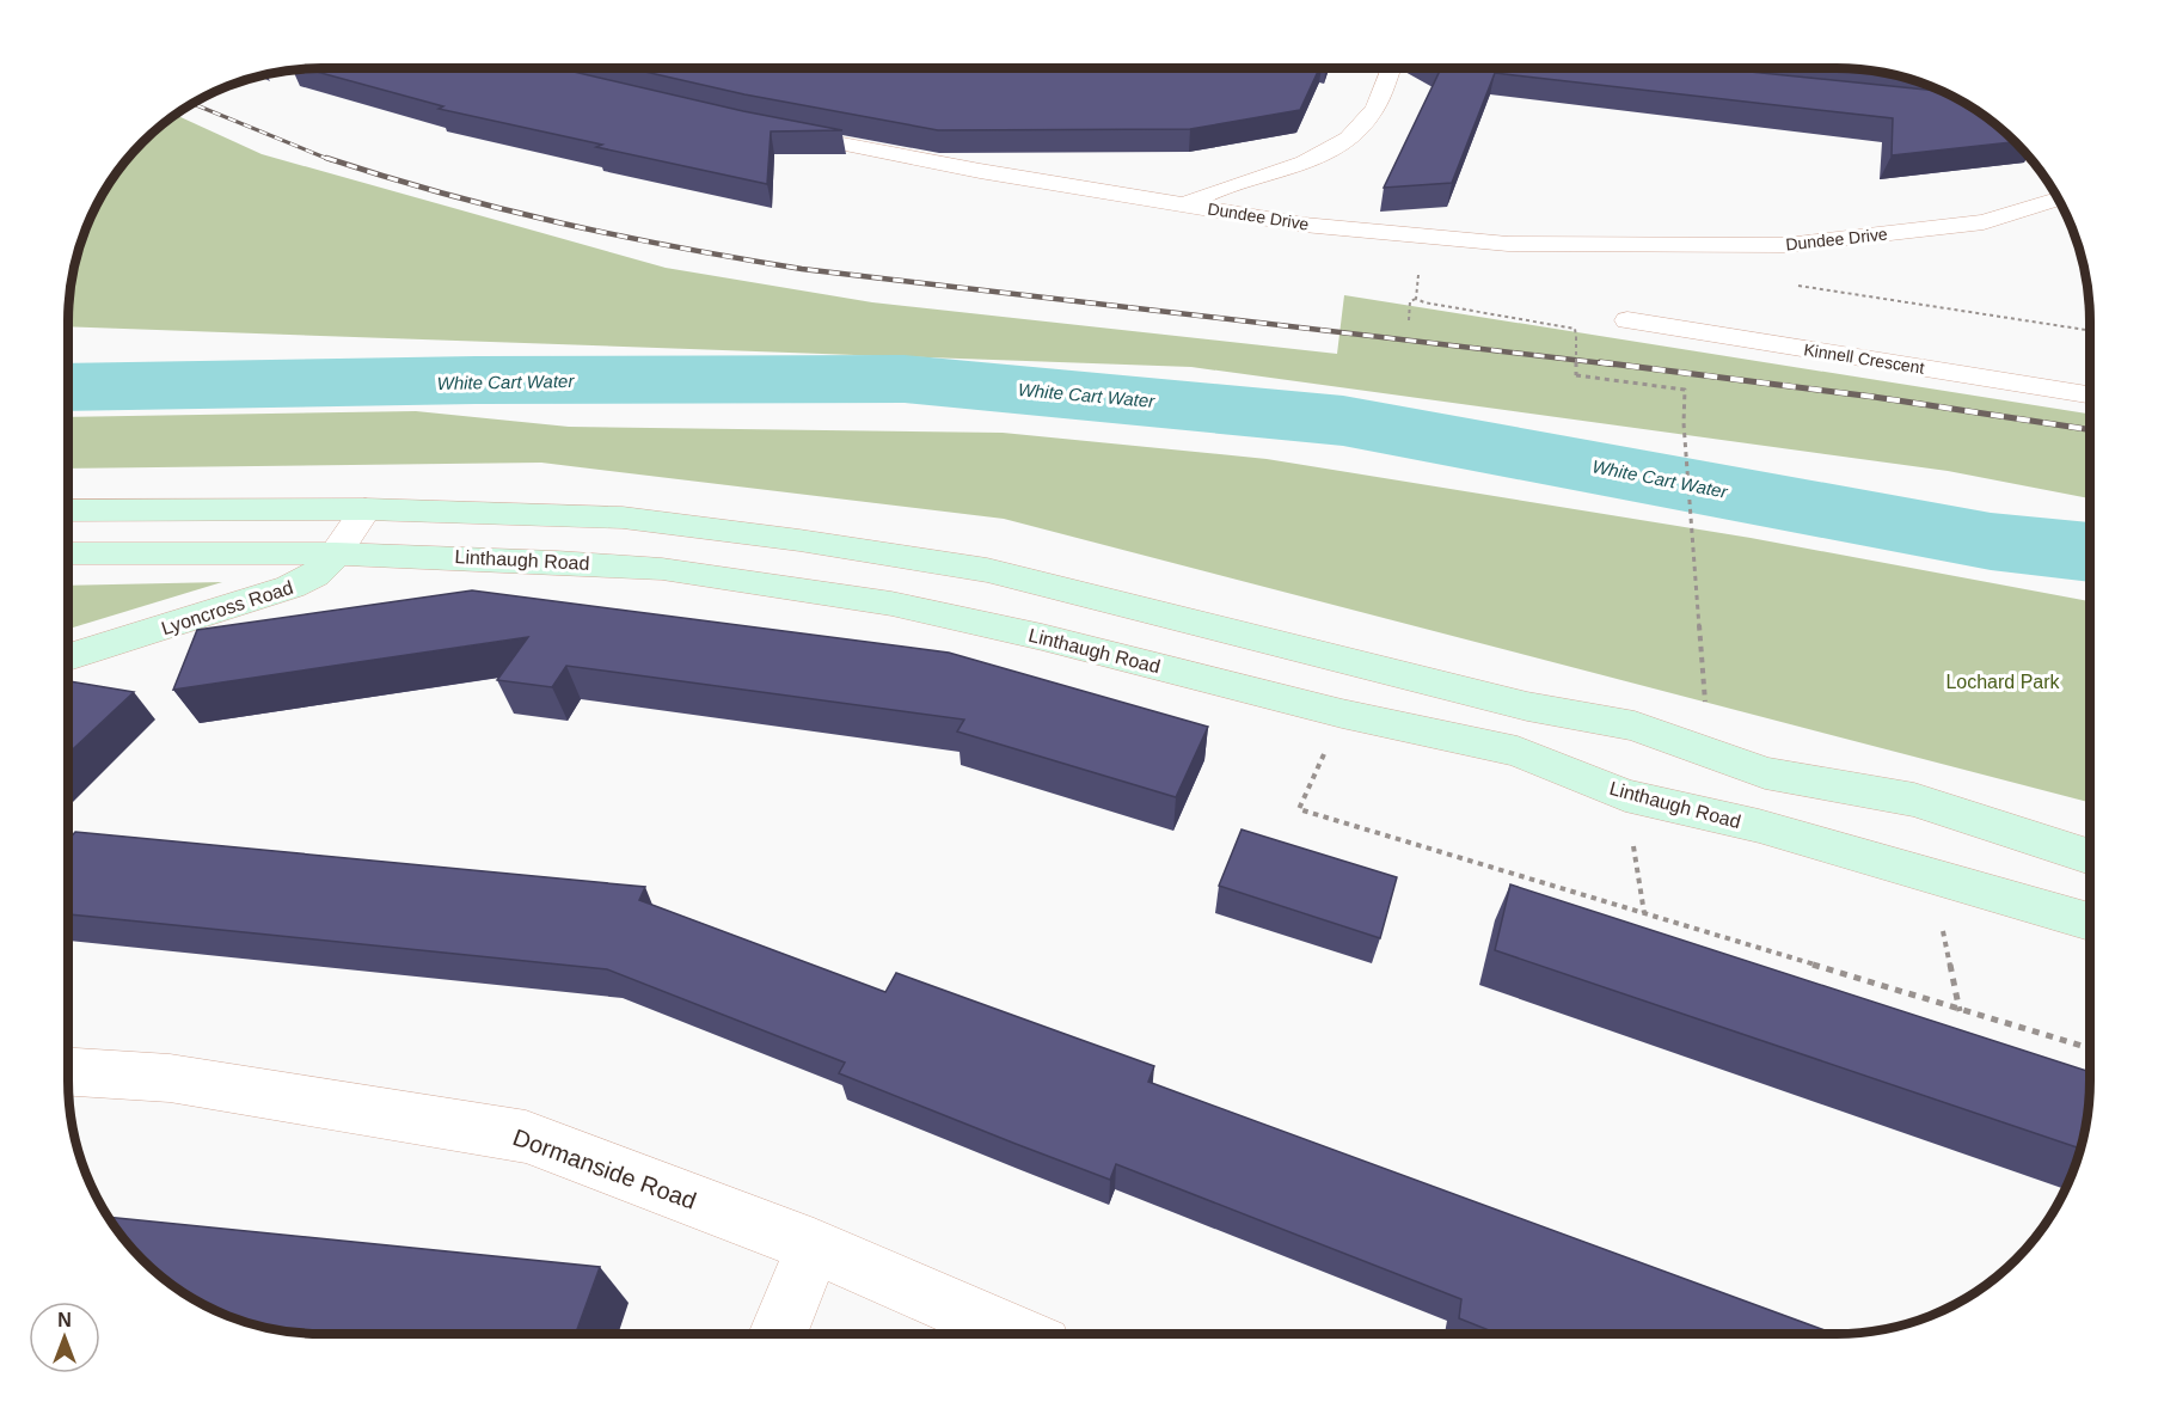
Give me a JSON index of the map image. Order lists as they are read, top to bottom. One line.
{"streets":{"street":["Dundee Drive","Kinnell Crescent","Linthaugh Road","Lyoncross Road","Dormanside Road"]},"crossings":[["Linthaugh Road","Lyoncross Road"]],"water":["White Cart Water"],"parks":["Lochard Park"],"north":"top"}
